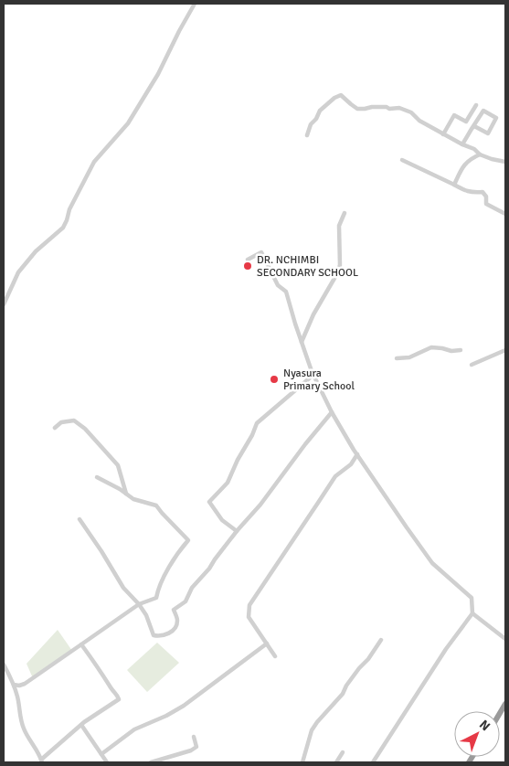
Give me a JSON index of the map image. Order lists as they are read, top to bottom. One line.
{"places":["DR. NCHIMBI SECONDARY SCHOOL","Nyasura Primary School"],"north":"top right"}
